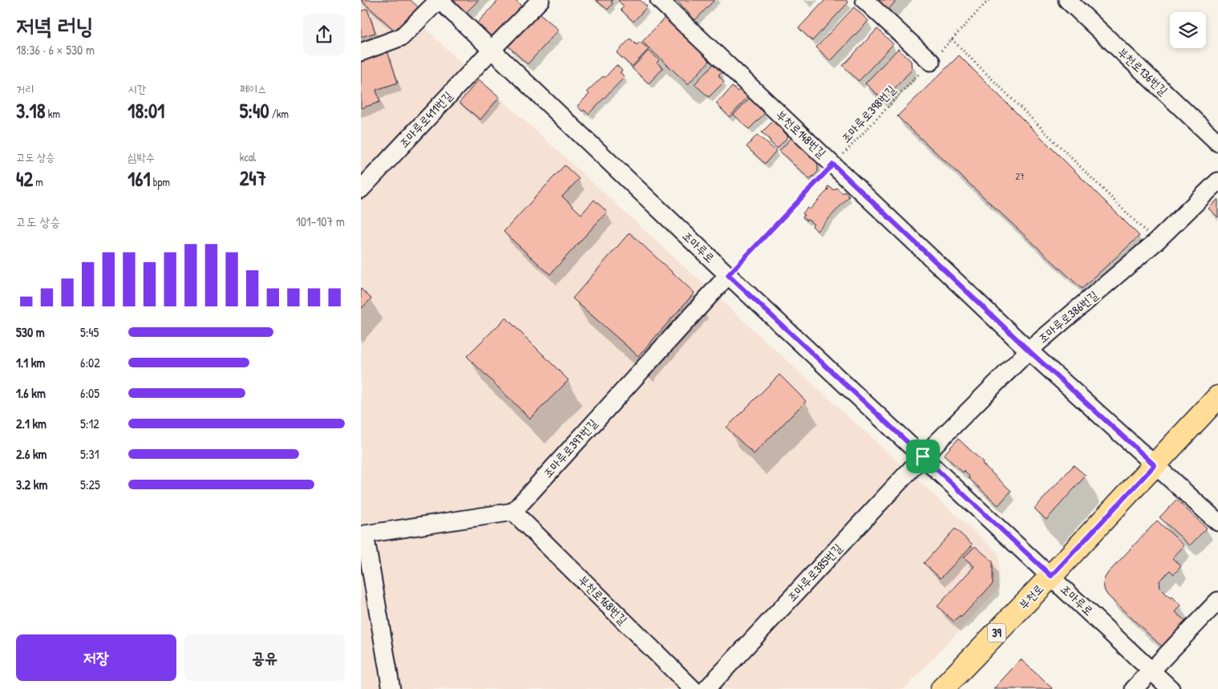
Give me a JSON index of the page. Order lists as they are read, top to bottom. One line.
{"streets":{"main road":["부천로","39"],"street":["부천로136번길","조마루로411번길","부천로148번길","조마루로","조마루로386번길","조마루로397번길","조마루로385번길","부천로168번길"],"path":["조마루로398번길"]},"crossings":[["조마루로398번길","부천로148번길"],["조마루로398번길","조마루로"],["조마루로398번길","조마루로397번길"],["조마루로411번길","조마루로"],["부천로148번길","조마루로386번길"],["부천로148번길","부천로"],["조마루로","조마루로386번길"],["조마루로","조마루로397번길"],["조마루로","조마루로385번길"],["조마루로","부천로"],["조마루로386번길","조마루로385번길"],["조마루로397번길","부천로168번길"]],"house_numbers":["27"],"page":{"heading":["저녁 러닝","18:36 · 6 × 530 m"],"stats":[["거리","3.18 km"],["시간","18:01"],["페이스","5:40 /km"],["고도 상승","42 m"],["심박수","161 bpm"],["kcal","247"]],"chart":["고도 상승","101–107 m"],"list":[{"name":"530 m","note":"5:45"},{"name":"1.1 km","note":"6:02"},{"name":"1.6 km","note":"6:05"},{"name":"2.1 km","note":"5:12"},{"name":"2.6 km","note":"5:31"},{"name":"3.2 km","note":"5:25"}],"buttons":["저장","공유"]}}
